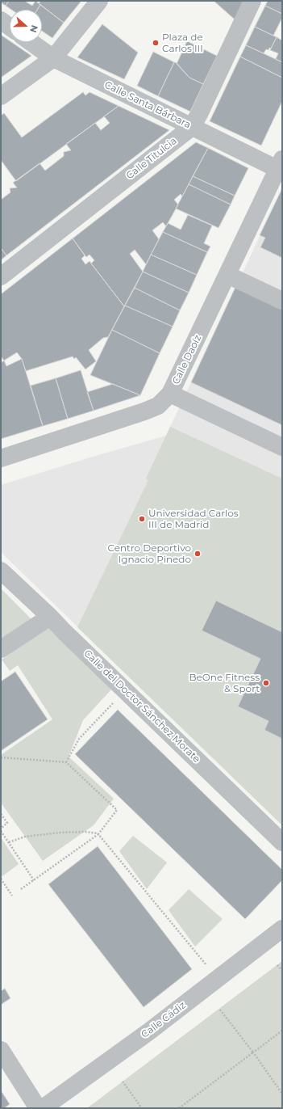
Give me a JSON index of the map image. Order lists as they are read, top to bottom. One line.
{"streets":{"street":["Calle Santa Bárbara","Calle Titulcia","Calle Daoíz","Calle del Doctor Sánchez Morate","Calle Cádiz"]},"crossings":[["Calle Santa Bárbara","Calle Titulcia"],["Calle Santa Bárbara","Calle Daoíz"]],"places":["Plaza de Carlos III","Universidad Carlos III de Madrid","Centro Deportivo Ignacio Pinedo","BeOne Fitness & Sport"],"north":"right"}
